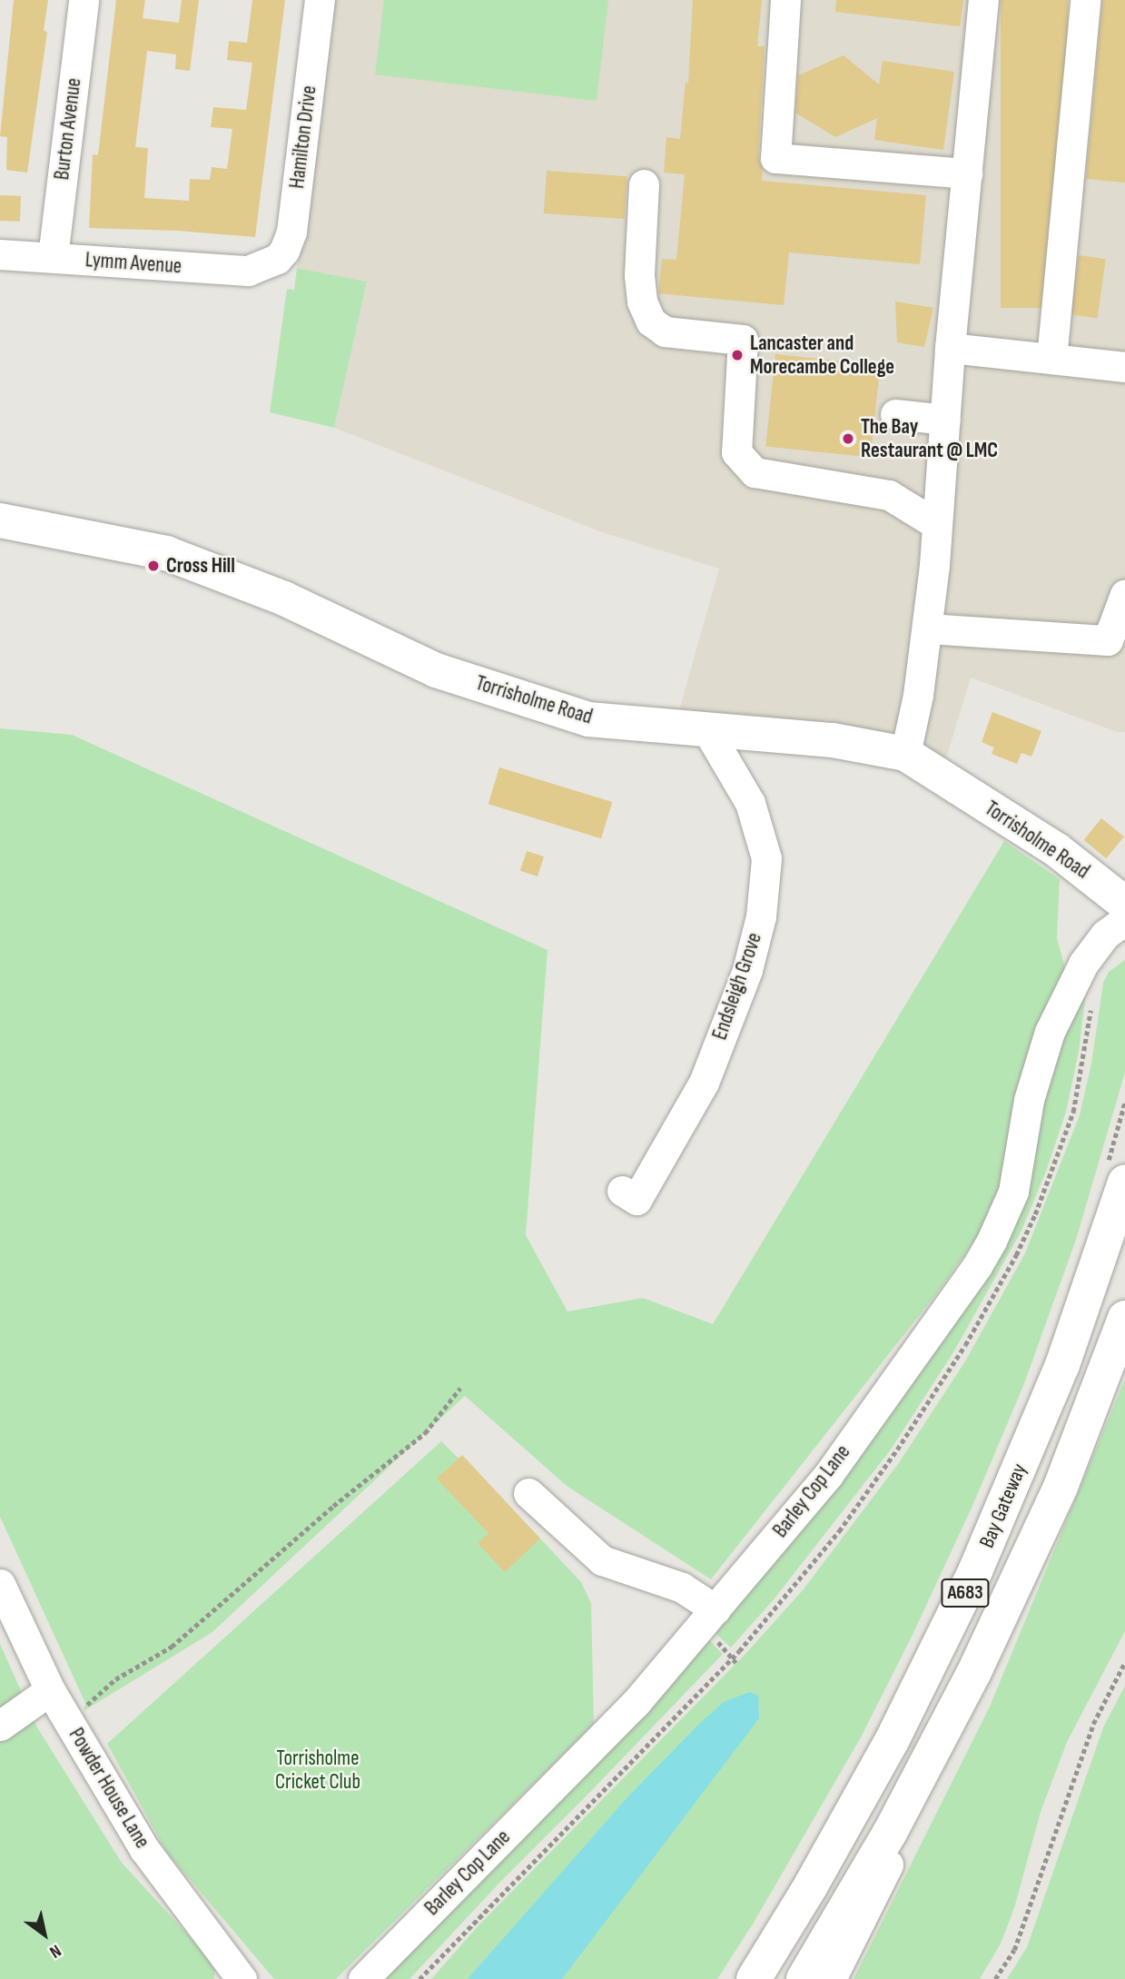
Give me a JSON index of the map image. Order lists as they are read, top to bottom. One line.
{"streets":{"main road":["Torrisholme Road","Bay Gateway","A683"],"street":["Burton Avenue","Hamilton Drive","Lymm Avenue","Endsleigh Grove","Barley Cop Lane","Powder House Lane"]},"crossings":[["Burton Avenue","Lymm Avenue"],["Hamilton Drive","Lymm Avenue"],["Torrisholme Road","Endsleigh Grove"]],"parks":["Torrisholme Cricket Club"],"places":["Lancaster and Morecambe College","The Bay Restaurant @ LMC","Cross Hill"],"north":"bottom right"}
